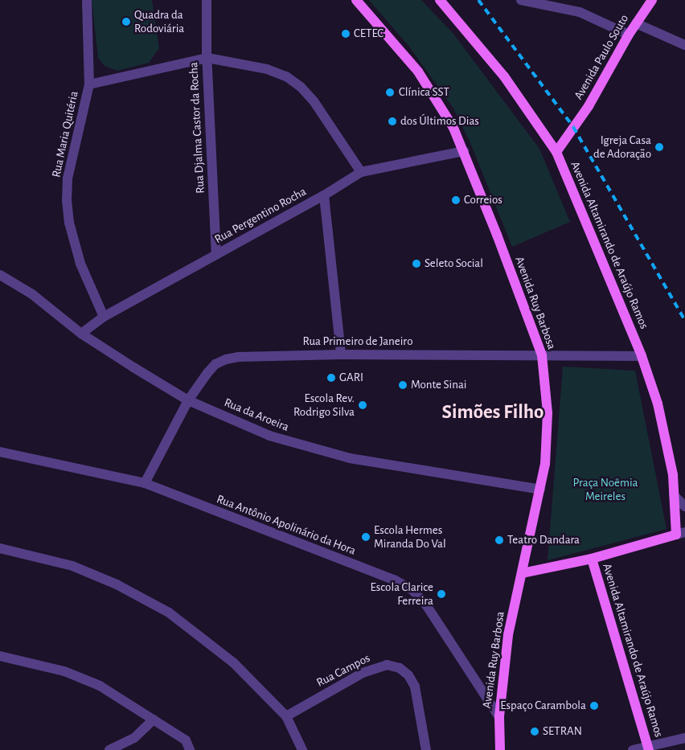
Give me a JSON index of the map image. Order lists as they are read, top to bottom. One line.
{"streets":{"main road":["Avenida Paulo Souto","Avenida Altamirando de Araújo Ramos","Avenida Ruy Barbosa"],"street":["Rua Djalma Castor da Rocha","Rua Maria Quitéria","Rua Pergentino Rocha","Rua Primeiro de Janeiro","Rua da Aroeira","Rua Antônio Apolinário da Hora","Rua Campos"]},"crossings":[["Avenida Paulo Souto","Avenida Altamirando de Araújo Ramos"],["Rua Djalma Castor da Rocha","Rua Pergentino Rocha"],["Rua Maria Quitéria","Rua Pergentino Rocha"],["Rua Pergentino Rocha","Avenida Ruy Barbosa"],["Rua Pergentino Rocha","Rua da Aroeira"],["Avenida Altamirando de Araújo Ramos","Rua Primeiro de Janeiro"],["Avenida Ruy Barbosa","Rua Primeiro de Janeiro"],["Avenida Ruy Barbosa","Rua da Aroeira"],["Avenida Ruy Barbosa","Rua Antônio Apolinário da Hora"],["Rua Primeiro de Janeiro","Rua da Aroeira"],["Rua Primeiro de Janeiro","Rua Antônio Apolinário da Hora"]],"districts":["Simões Filho"],"parks":["Praça Noêmia Meireles"],"places":["Quadra da Rodoviária","CETEC","Clínica SST","dos Últimos Dias","Igreja Casa de Adoração","Correios","Seleto Social","GARI","Monte Sinai","Escola Rev. Rodrigo Silva","Escola Hermes Miranda Do Val","Teatro Dandara","Escola Clarice Ferreira","Espaço Carambola","SETRAN"]}
